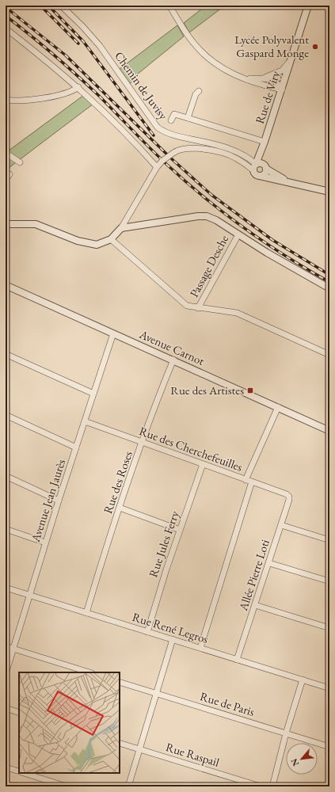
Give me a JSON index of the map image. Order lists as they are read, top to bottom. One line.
{"streets":{"street":["Chemin de Juvisy","Rue de Viry","Passage Desche","Avenue Carnot","Rue des Cherchefeuilles","Rue des Roses","Avenue Jean Jaurès","Rue Jules Ferry","Allée Pierre Loti","Rue René Legros","Rue de Paris","Rue Raspail"]},"crossings":[["Chemin de Juvisy","Rue de Viry"],["Avenue Carnot","Rue des Roses"],["Avenue Carnot","Avenue Jean Jaurès"],["Rue des Cherchefeuilles","Rue des Roses"],["Rue des Cherchefeuilles","Avenue Jean Jaurès"],["Rue des Cherchefeuilles","Rue Jules Ferry"],["Rue des Cherchefeuilles","Allée Pierre Loti"],["Rue des Roses","Rue René Legros"],["Avenue Jean Jaurès","Rue René Legros"],["Rue Jules Ferry","Rue René Legros"],["Allée Pierre Loti","Rue René Legros"]],"places":{"other":["Lycée Polyvalent Gaspard Monge"],"transit":["Rue des Artistes"]},"north":"bottom left"}
